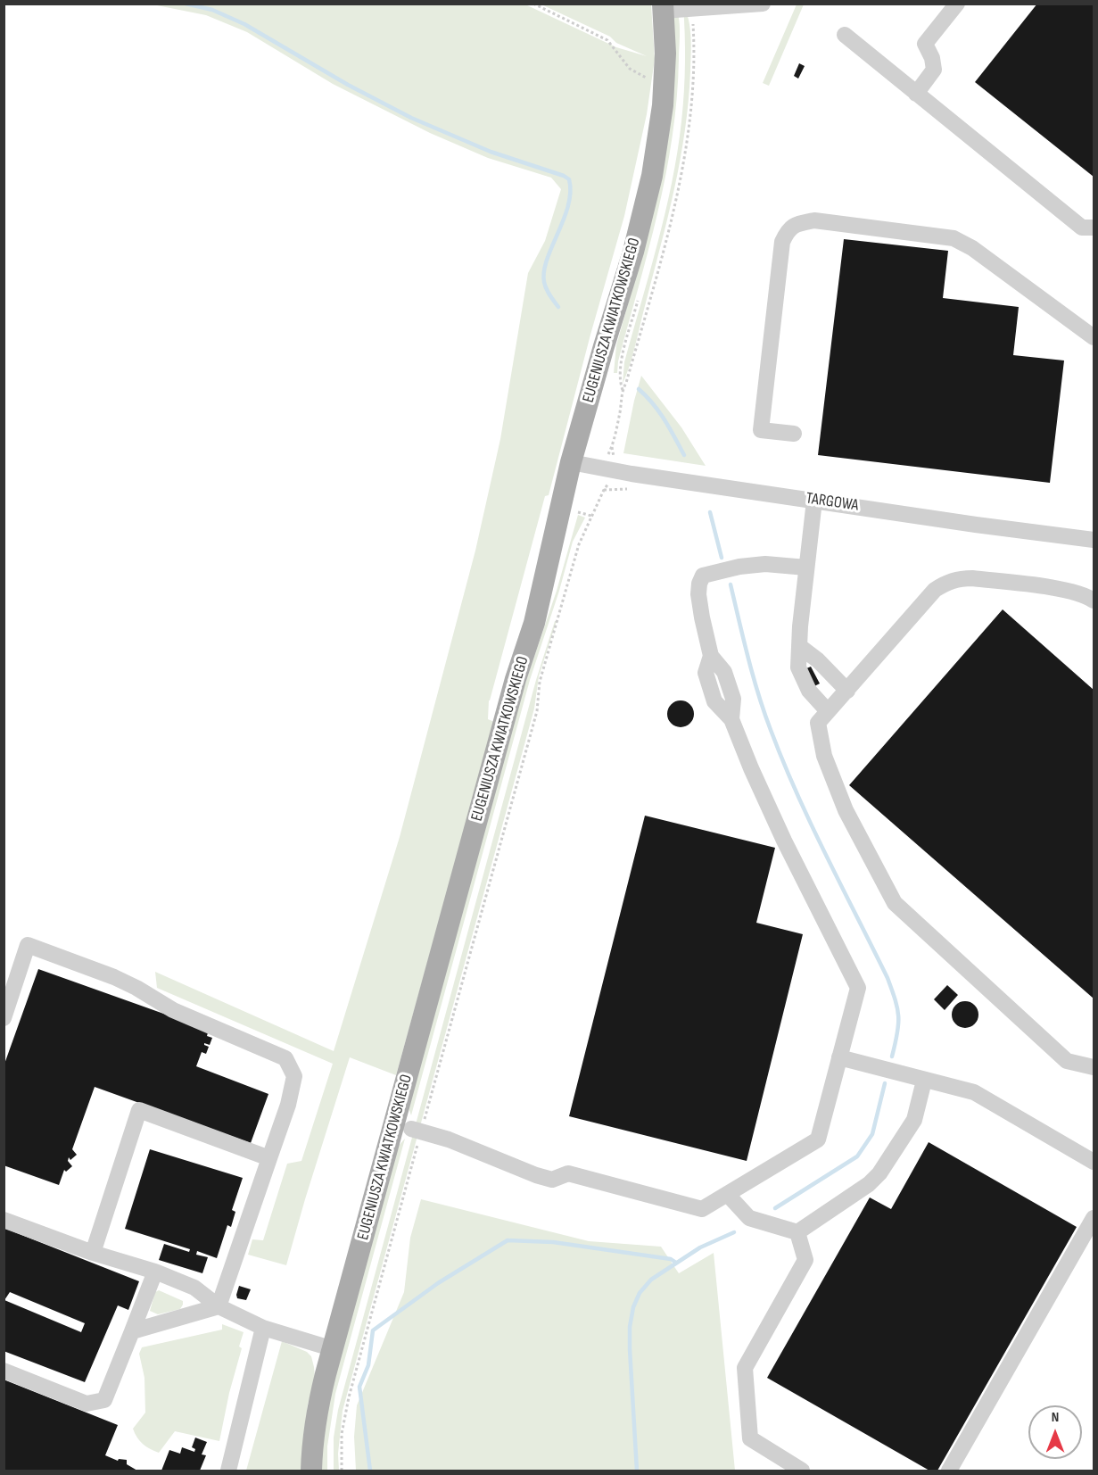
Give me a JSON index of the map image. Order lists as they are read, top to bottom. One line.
{"streets":{"main road":["EUGENIUSZA KWIATKOWSKIEGO"],"street":["TARGOWA"]},"crossings":[["EUGENIUSZA KWIATKOWSKIEGO","TARGOWA"]],"north":"top"}
